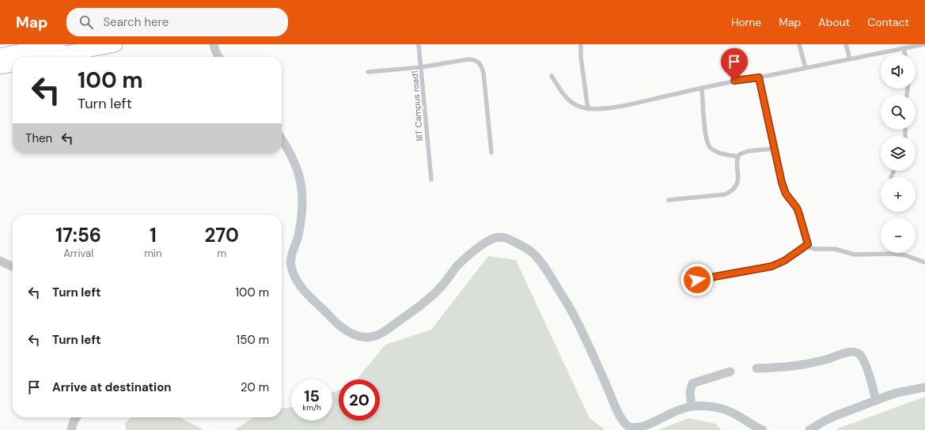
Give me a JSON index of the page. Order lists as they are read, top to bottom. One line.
{"streets":{"lane":["IIIT Campus road1"]},"page":{"header":"Map","search":"Search here","nav":["Home","Map","About","Contact"],"map_buttons":["+","−"],"turn":["100 m","Turn left"],"then":"Then","eta":["17:56","Arrival","1","min","270","m"],"list":[{"name":"Turn left","value":"100 m"},{"name":"Turn left","value":"150 m"},{"name":"Arrive at destination","value":"20 m"}],"speed":"15 km/h","limit":"20"}}
